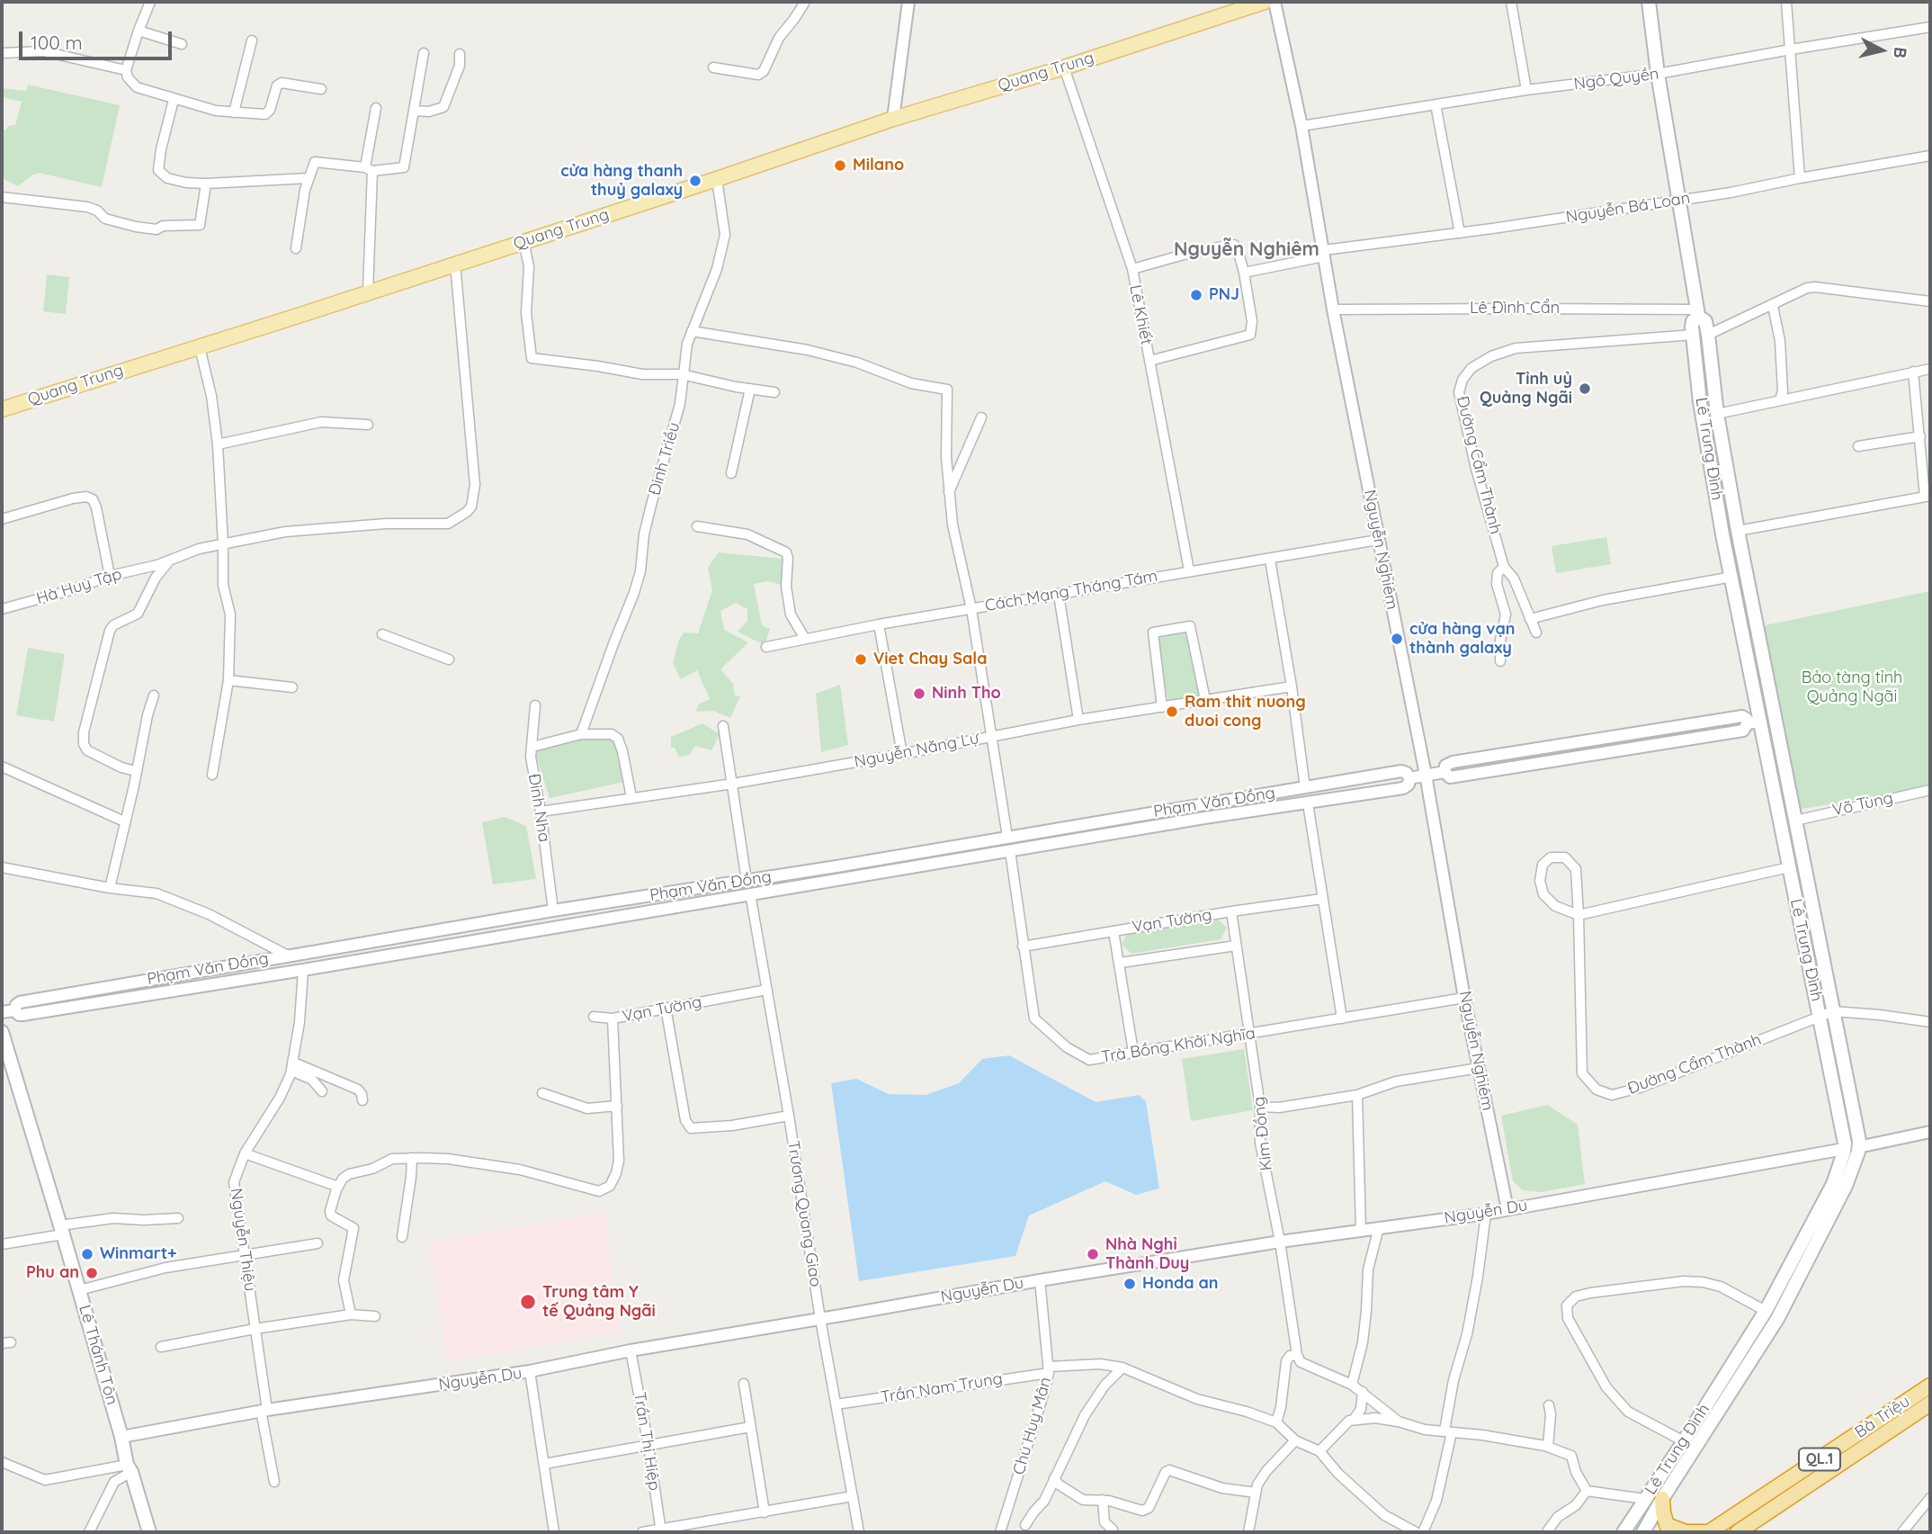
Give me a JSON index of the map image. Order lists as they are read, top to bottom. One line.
{"streets":{"highway":["Bà Triệu","QL.1"],"main road":["Quang Trung","Lê Trung Đình","Lê Thánh Tôn"],"street":["Ngô Quyền","Nguyễn Bá Loan","Lê Đình Cẩn","Lê Khiết","Đinh Triều","Đường Cẩm Thành","Nguyễn Nghiêm","Hà Huy Tập","Cách Mạng Tháng Tám","Nguyễn Năng Lự","Phạm Văn Đồng","Võ Tùng","Đinh Nha","Vạn Tường","Trà Bồng Khởi Nghĩa","Kim Đồng","Nguyễn Du","Trương Quang Giao","Nguyễn Thiệu","Trần Nam Trung","Chu Huy Mân","Trần Thị Hiệp"]},"crossings":[["Quang Trung","Lê Khiết"],["Quang Trung","Đinh Triều"],["Quang Trung","Hà Huy Tập"],["Ngô Quyền","Lê Trung Đình"],["Ngô Quyền","Nguyễn Nghiêm"],["Nguyễn Bá Loan","Lê Trung Đình"],["Nguyễn Bá Loan","Nguyễn Nghiêm"],["Lê Đình Cẩn","Lê Trung Đình"],["Lê Đình Cẩn","Nguyễn Nghiêm"],["Lê Khiết","Cách Mạng Tháng Tám"],["Lê Trung Đình","Đường Cẩm Thành"],["Lê Trung Đình","Phạm Văn Đồng"],["Lê Trung Đình","Võ Tùng"],["Lê Trung Đình","Nguyễn Du"],["Nguyễn Nghiêm","Cách Mạng Tháng Tám"],["Nguyễn Nghiêm","Phạm Văn Đồng"],["Nguyễn Nghiêm","Trà Bồng Khởi Nghĩa"],["Nguyễn Nghiêm","Nguyễn Du"],["Nguyễn Năng Lự","Đinh Nha"],["Phạm Văn Đồng","Đinh Nha"],["Phạm Văn Đồng","Trà Bồng Khởi Nghĩa"],["Phạm Văn Đồng","Trương Quang Giao"],["Phạm Văn Đồng","Nguyễn Thiệu"],["Vạn Tường","Trà Bồng Khởi Nghĩa"],["Vạn Tường","Kim Đồng"],["Vạn Tường","Trương Quang Giao"],["Trà Bồng Khởi Nghĩa","Kim Đồng"],["Kim Đồng","Nguyễn Du"],["Nguyễn Du","Trương Quang Giao"],["Nguyễn Du","Nguyễn Thiệu"],["Nguyễn Du","Lê Thánh Tôn"],["Nguyễn Du","Chu Huy Mân"],["Nguyễn Du","Trần Thị Hiệp"],["Trương Quang Giao","Trần Nam Trung"],["Trần Nam Trung","Chu Huy Mân"]],"districts":["Nguyễn Nghiêm"],"parks":["Bảo tàng tỉnh Quảng Ngãi"],"places":["Milano","cửa hàng thanh thuỷ galaxy","PNJ","Tỉnh uỷ Quảng Ngãi","cửa hàng vạn thành galaxy","Viet Chay Sala","Ninh Tho","Ram thit nuong duoi cong","Winmart+","Nhà Nghỉ Thành Duy","Phu an","Honda an","Trung tâm Y tế Quảng Ngãi"],"scale_bar":"100 m","north":"right"}
